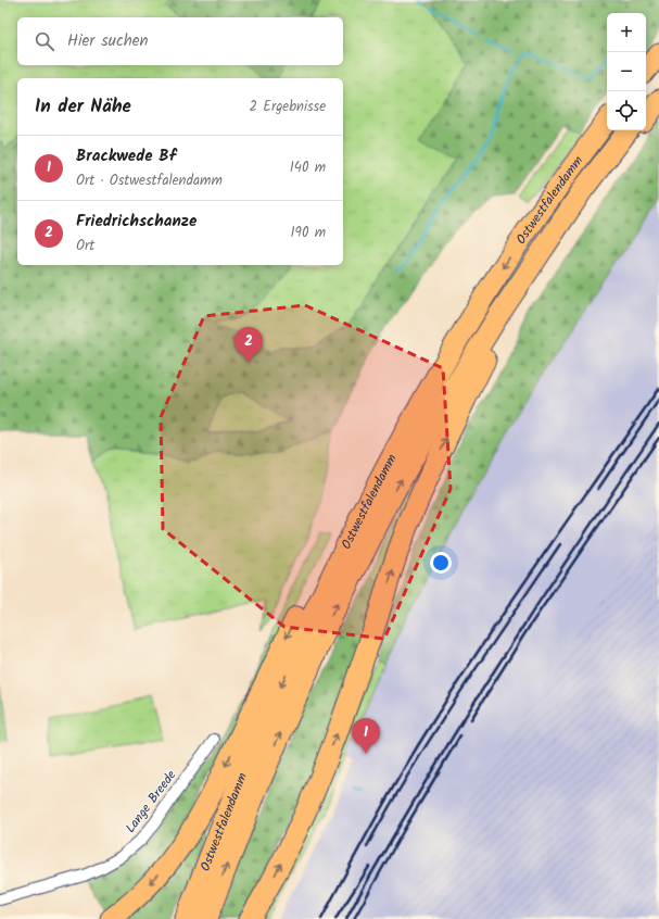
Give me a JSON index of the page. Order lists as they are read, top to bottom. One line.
{"streets":{"highway":["Ostwestfalendamm"],"street":["Lange Breede"]},"page":{"map_buttons":["+","−"],"search":"Hier suchen","heading":["In der Nähe","2 Ergebnisse"],"list":[{"mark":"1","name":"Brackwede Bf","note":"Ort · Ostwestfalendamm","value":"140 m"},{"mark":"2","name":"Friedrichschanze","note":"Ort","value":"190 m"}],"pins":["2","1"]}}
